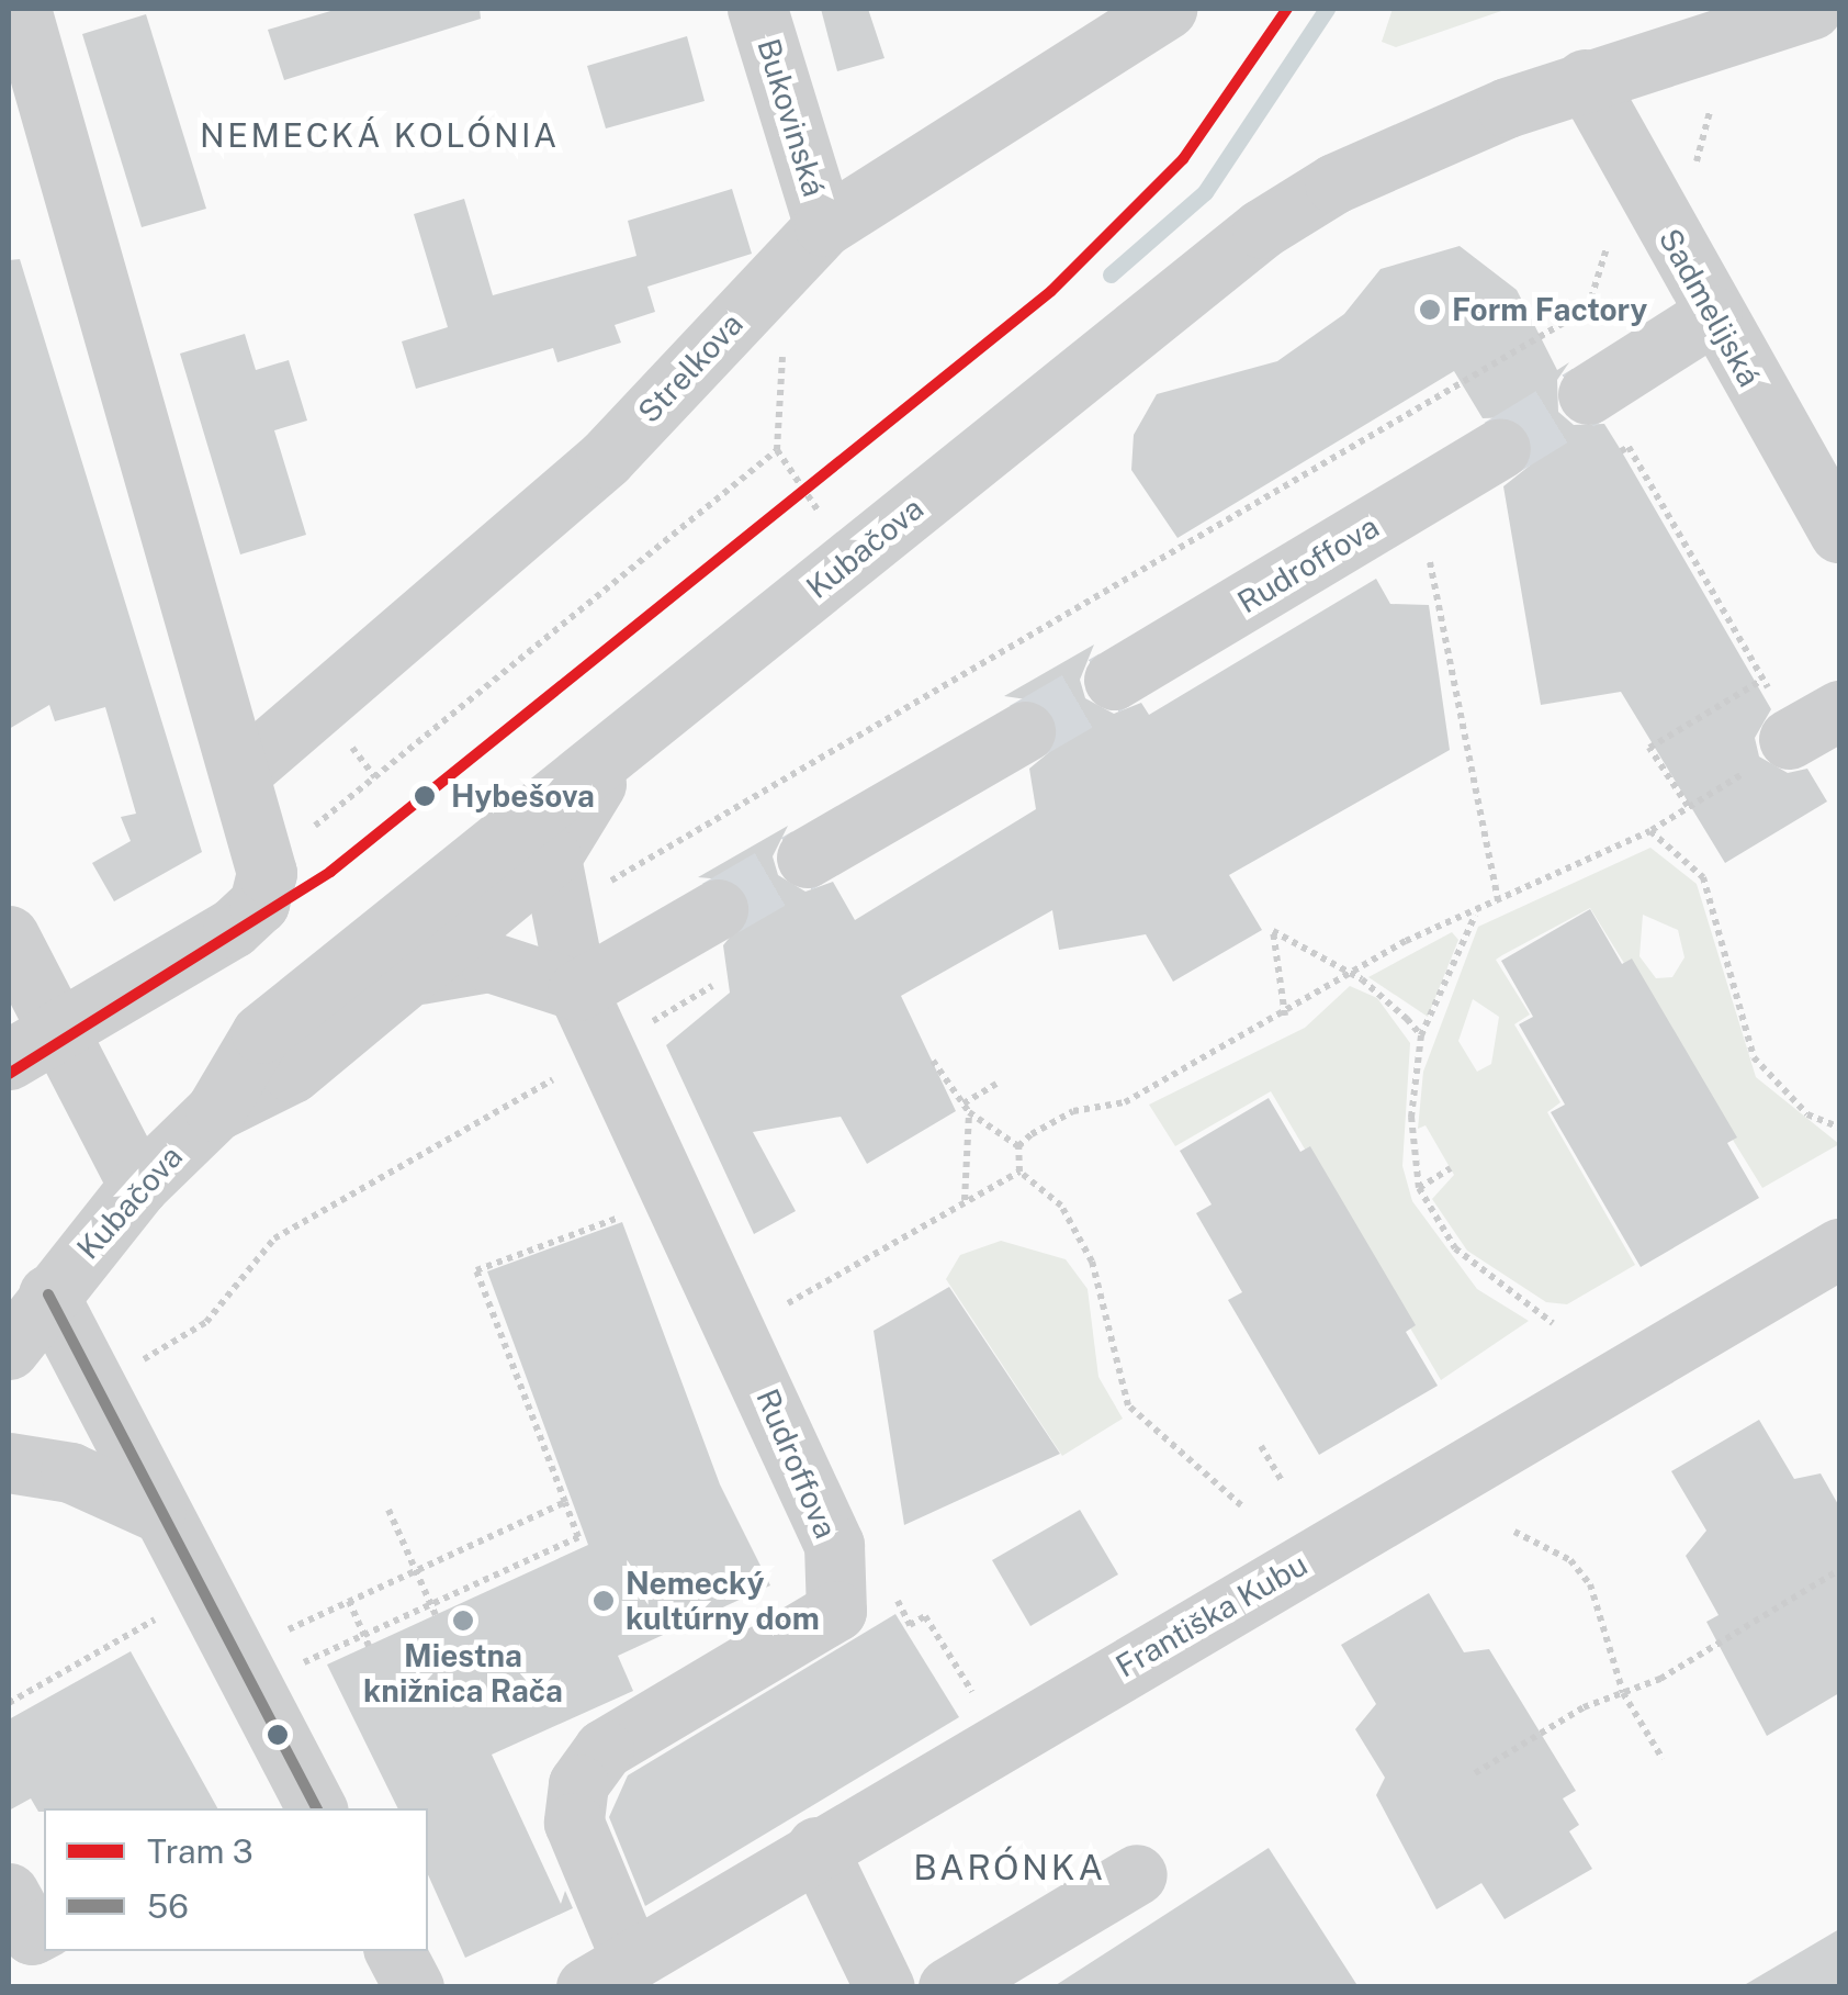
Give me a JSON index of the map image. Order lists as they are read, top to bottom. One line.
{"streets":{"street":["Bukovinská","Sadmelijská","Strelkova","Kubačova","Rudroffova","Františka Kubu"]},"crossings":[["Bukovinská","Strelkova"],["Sadmelijská","Kubačova"],["Kubačova","Rudroffova"],["Rudroffova","Františka Kubu"]],"districts":["NEMECKÁ KOLÓNIA","BARÓNKA"],"places":["Form Factory","Hybešova","Nemecký kultúrny dom","Miestna knižnica Rača"],"lines":["tram line 3","transit line 56"],"legend":["Tram 3","56"]}
